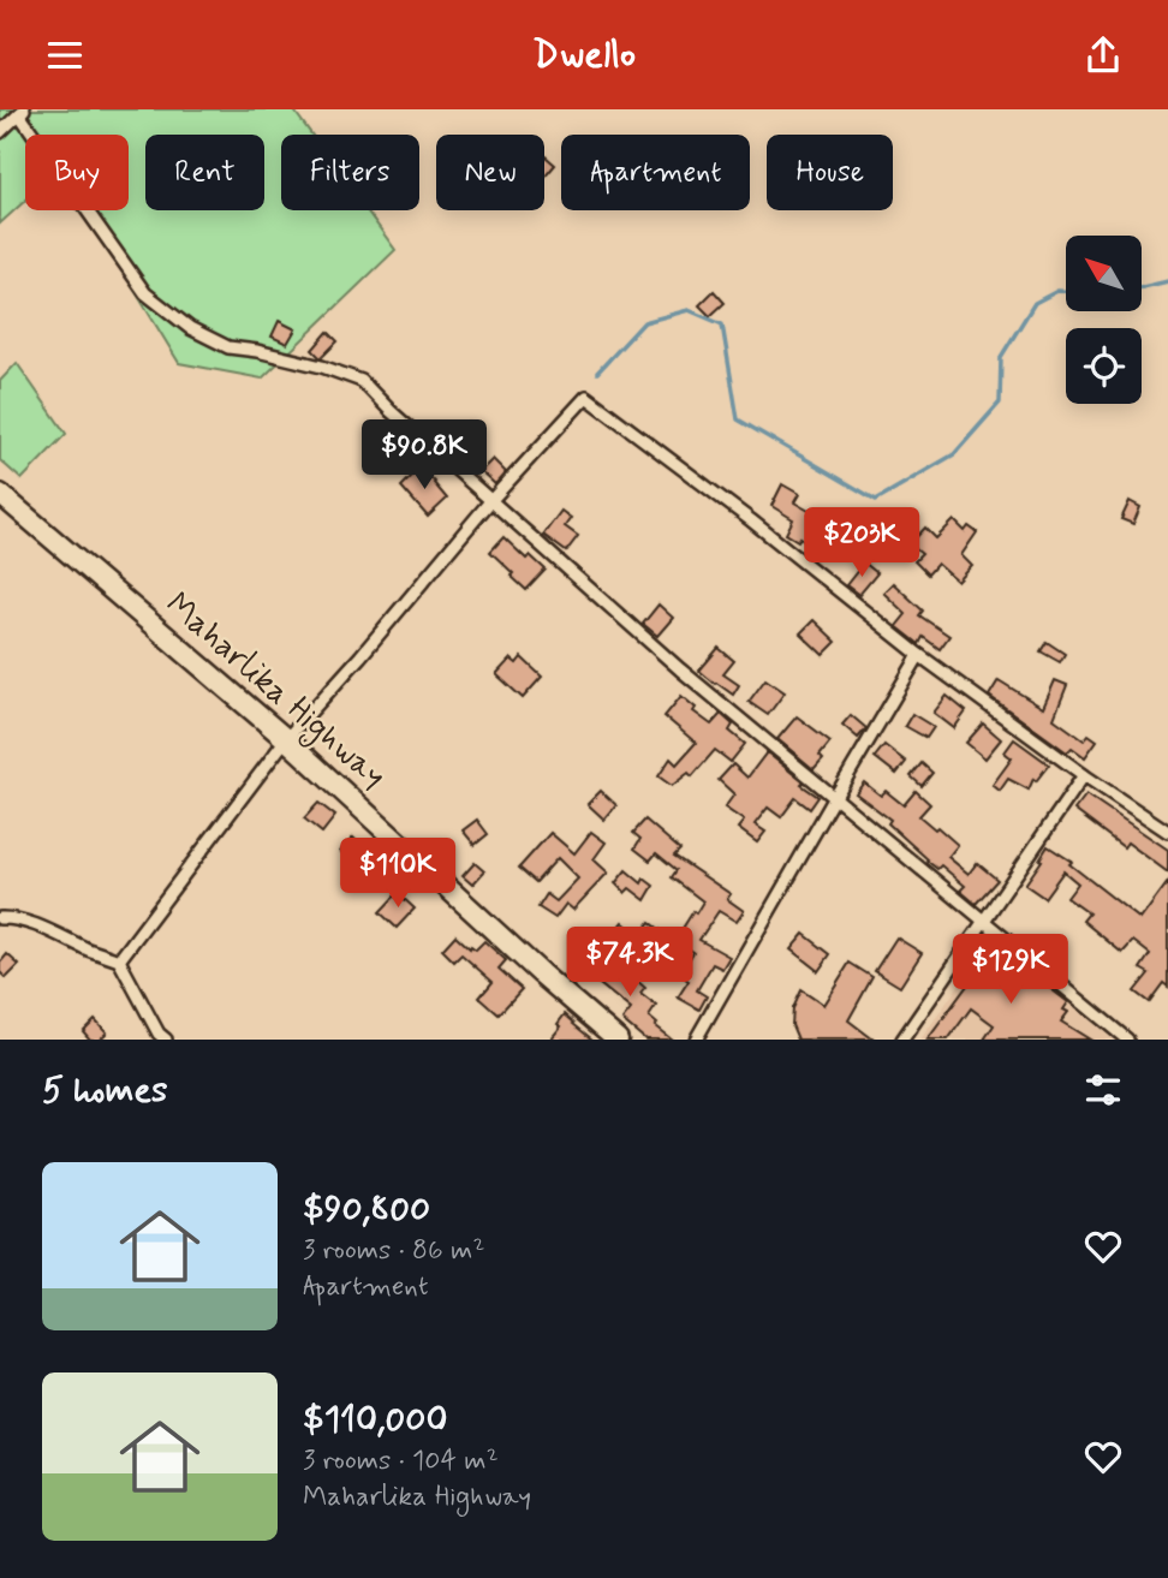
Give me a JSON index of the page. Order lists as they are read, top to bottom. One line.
{"streets":{"highway":["Maharlika Highway"]},"north":"top left","page":{"header":"Dwello","chip":["Buy","Rent","Filters","New","Apartment","House"],"price":["$90.8K","$203K","$110K","$74.3K","$129K"],"heading":"5 homes","list":[{"name":"$90,800","note":"3 rooms · 86 m² · Apartment"},{"name":"$110,000","note":"3 rooms · 104 m² · Maharlika Highway"}]}}
